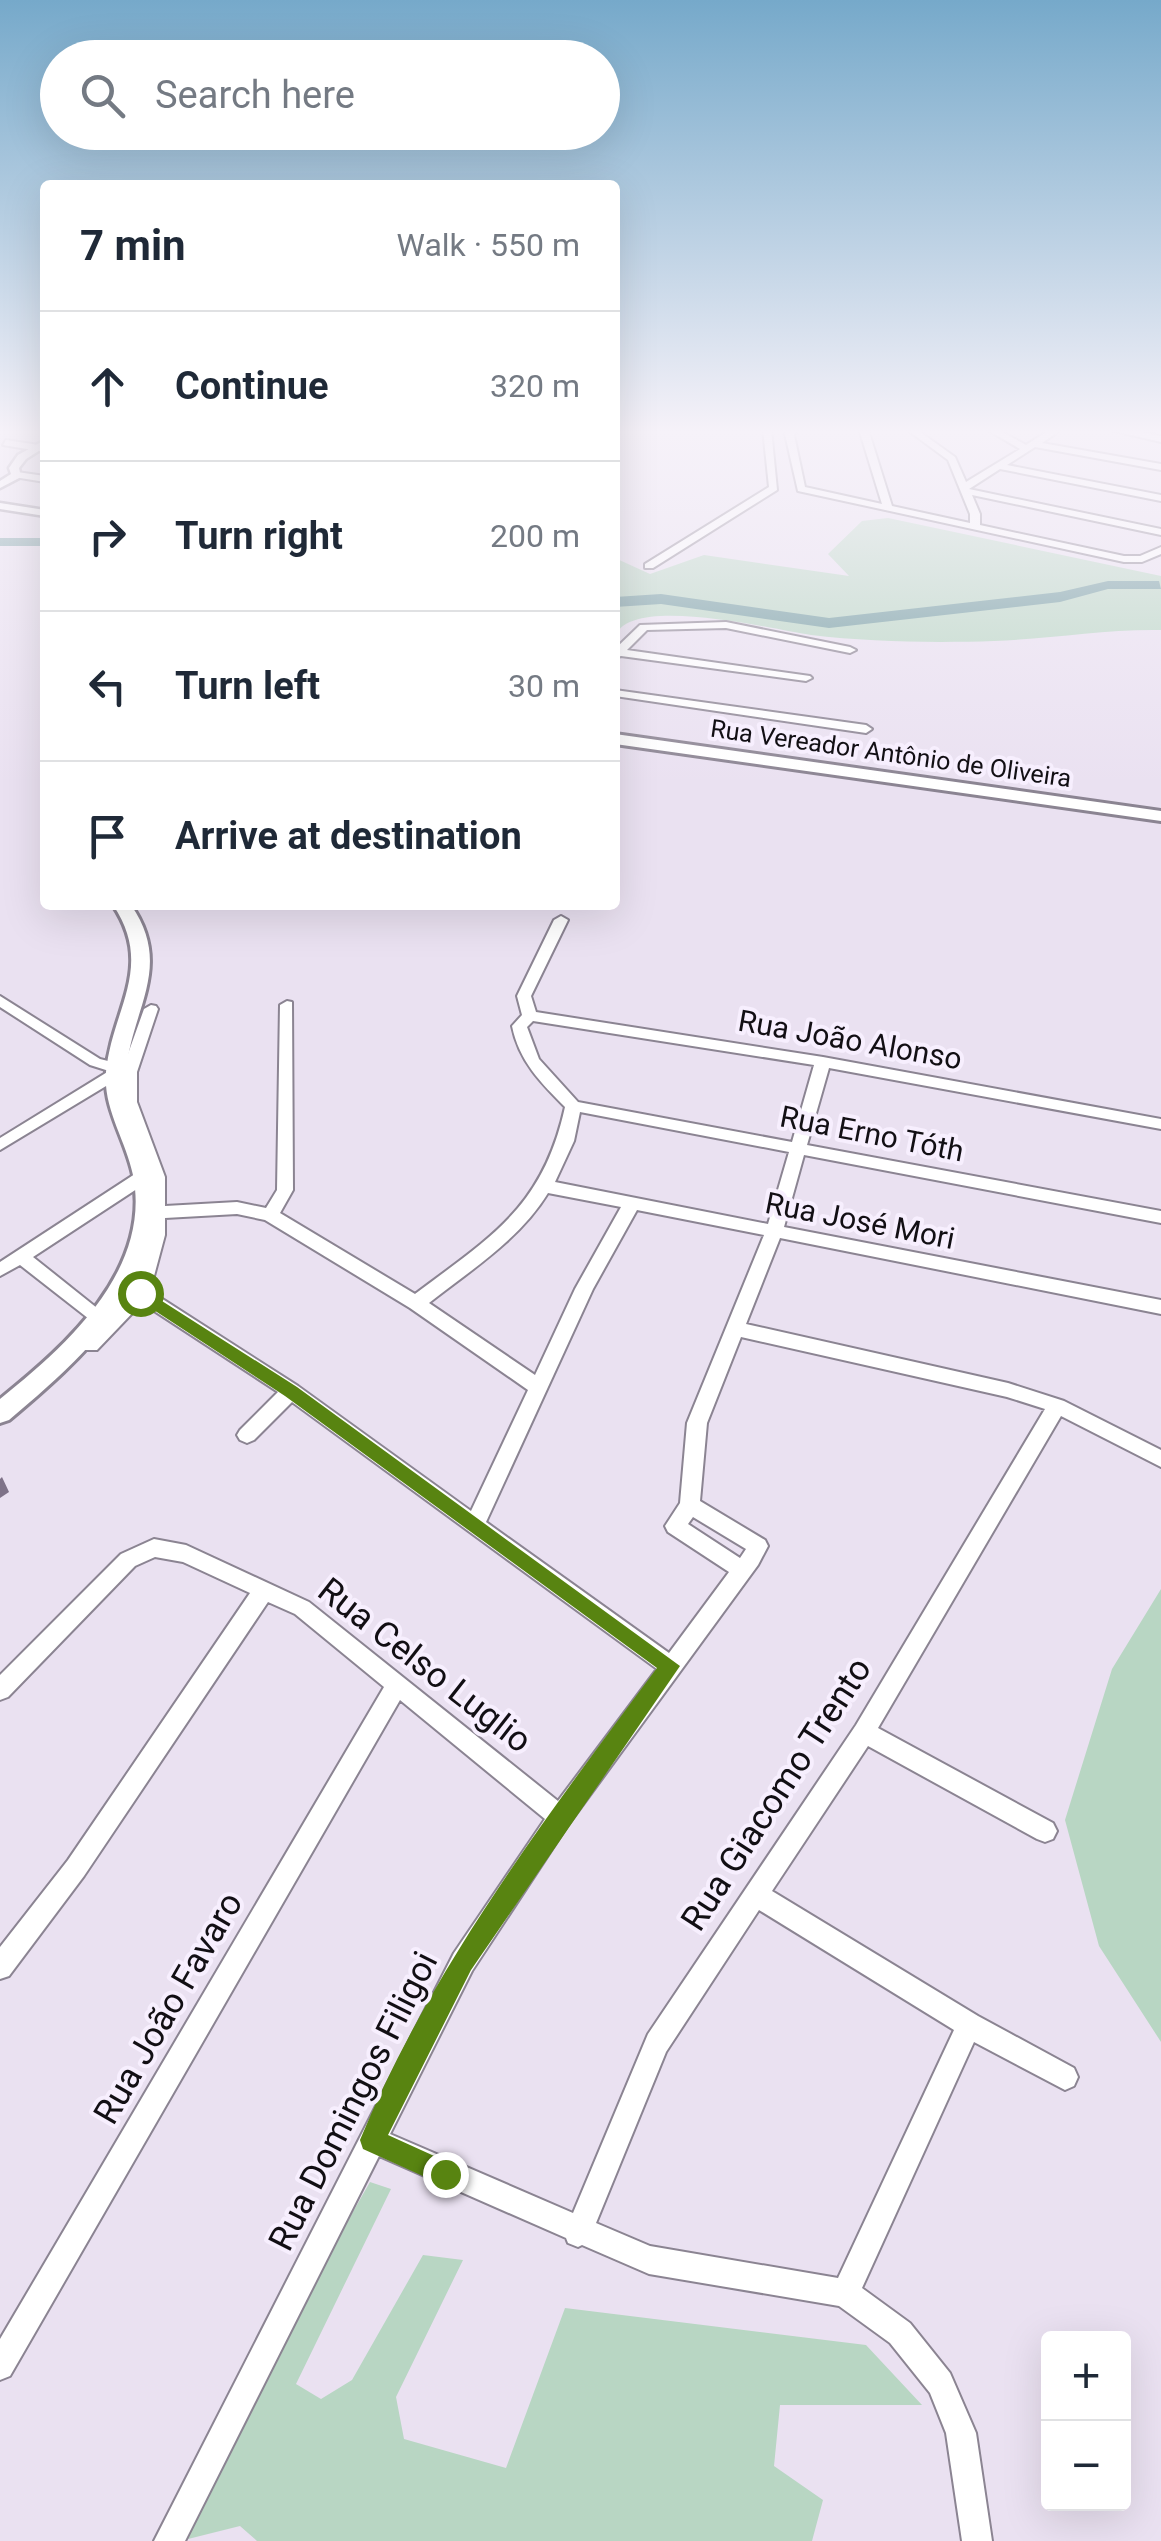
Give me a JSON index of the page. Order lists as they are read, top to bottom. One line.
{"streets":{"main road":["Rua Vereador Antônio de Oliveira"],"street":["Rua João Alonso","Rua Erno Tóth","Rua José Mori","Rua Celso Luglio","Rua Giacomo Trento","Rua João Favaro","Rua Domingos Filigoi"]},"crossings":[["Rua Celso Luglio","Rua João Favaro"],["Rua Celso Luglio","Rua Domingos Filigoi"]],"page":{"search":"Search here","heading":["7 min","Walk · 550 m"],"list":[["Continue","320 m"],["Turn right","200 m"],["Turn left","30 m"],"Arrive at destination"],"map_buttons":["+","−"]}}
